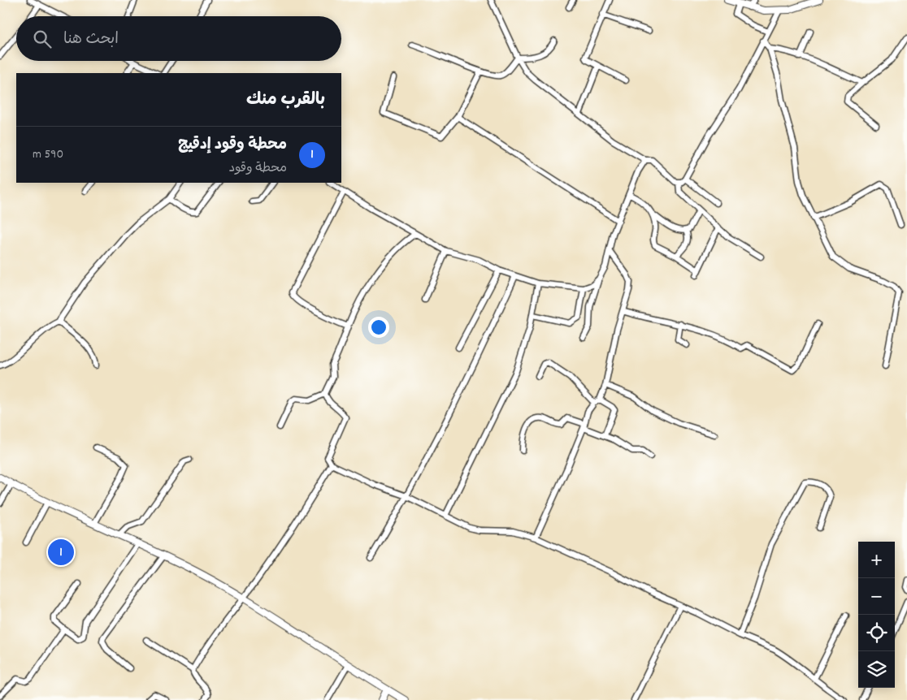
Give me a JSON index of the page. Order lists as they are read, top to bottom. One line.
{"page":{"search":"ابحث هنا","heading":"بالقرب منك","list":[{"mark":"1","name":"محطة وقود إدقيج","note":"محطة وقود","value":"590 m"}],"pins":"1","map_buttons":["+","−"]}}
